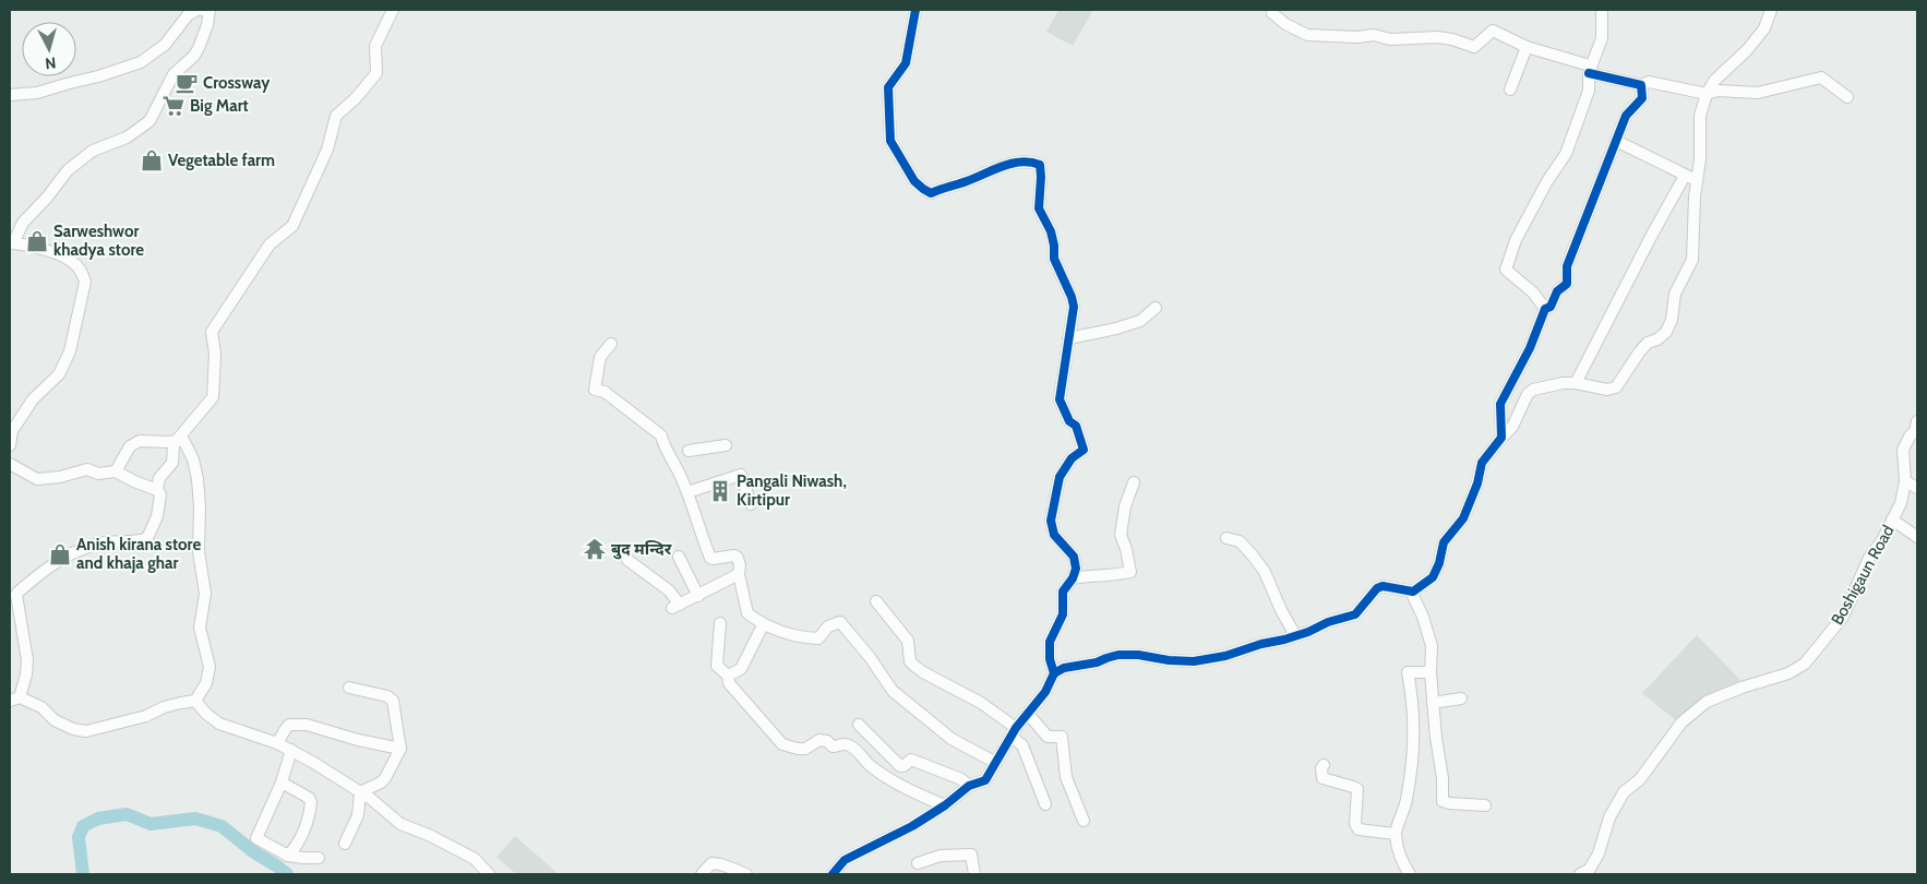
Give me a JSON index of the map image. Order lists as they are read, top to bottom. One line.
{"streets":{"street":["Boshigaun Road"]},"places":{"cafe":["Crossway"],"supermarket":["Big Mart"],"shop":["Vegetable farm","Sarweshwor khadya store","Anish kirana store and khaja ghar"],"building":["Pangali Niwash, Kirtipur"],"temple":["बुद मन्दिर"]},"north":"bottom"}
